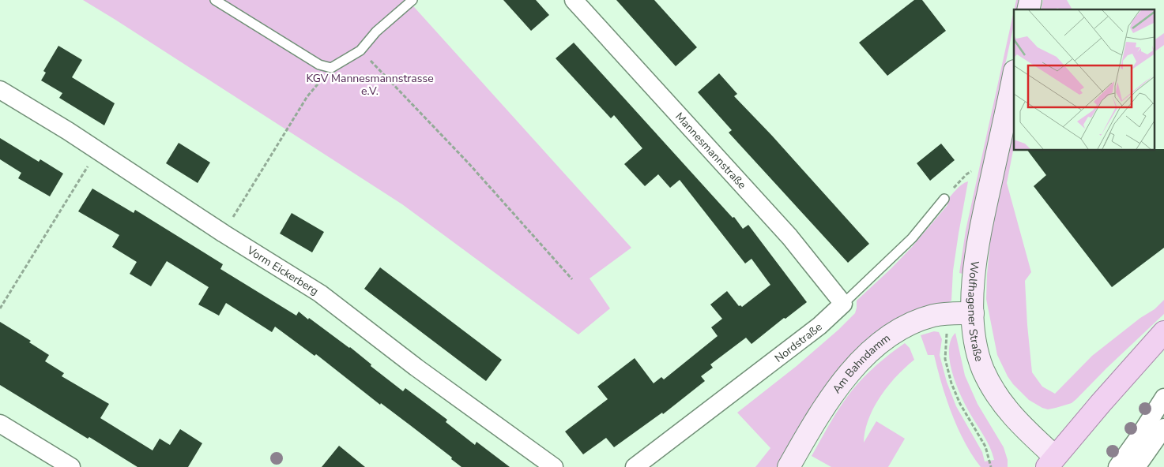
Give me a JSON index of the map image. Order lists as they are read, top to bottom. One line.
{"streets":{"main road":["Wolfhagener Straße","Am Bahndamm"],"street":["Mannesmannstraße","Vorm Eickerberg","Nordstraße"]},"crossings":[["Mannesmannstraße","Nordstraße"],["Wolfhagener Straße","Am Bahndamm"]],"parks":["KGV Mannesmannstrasse e.V."]}
